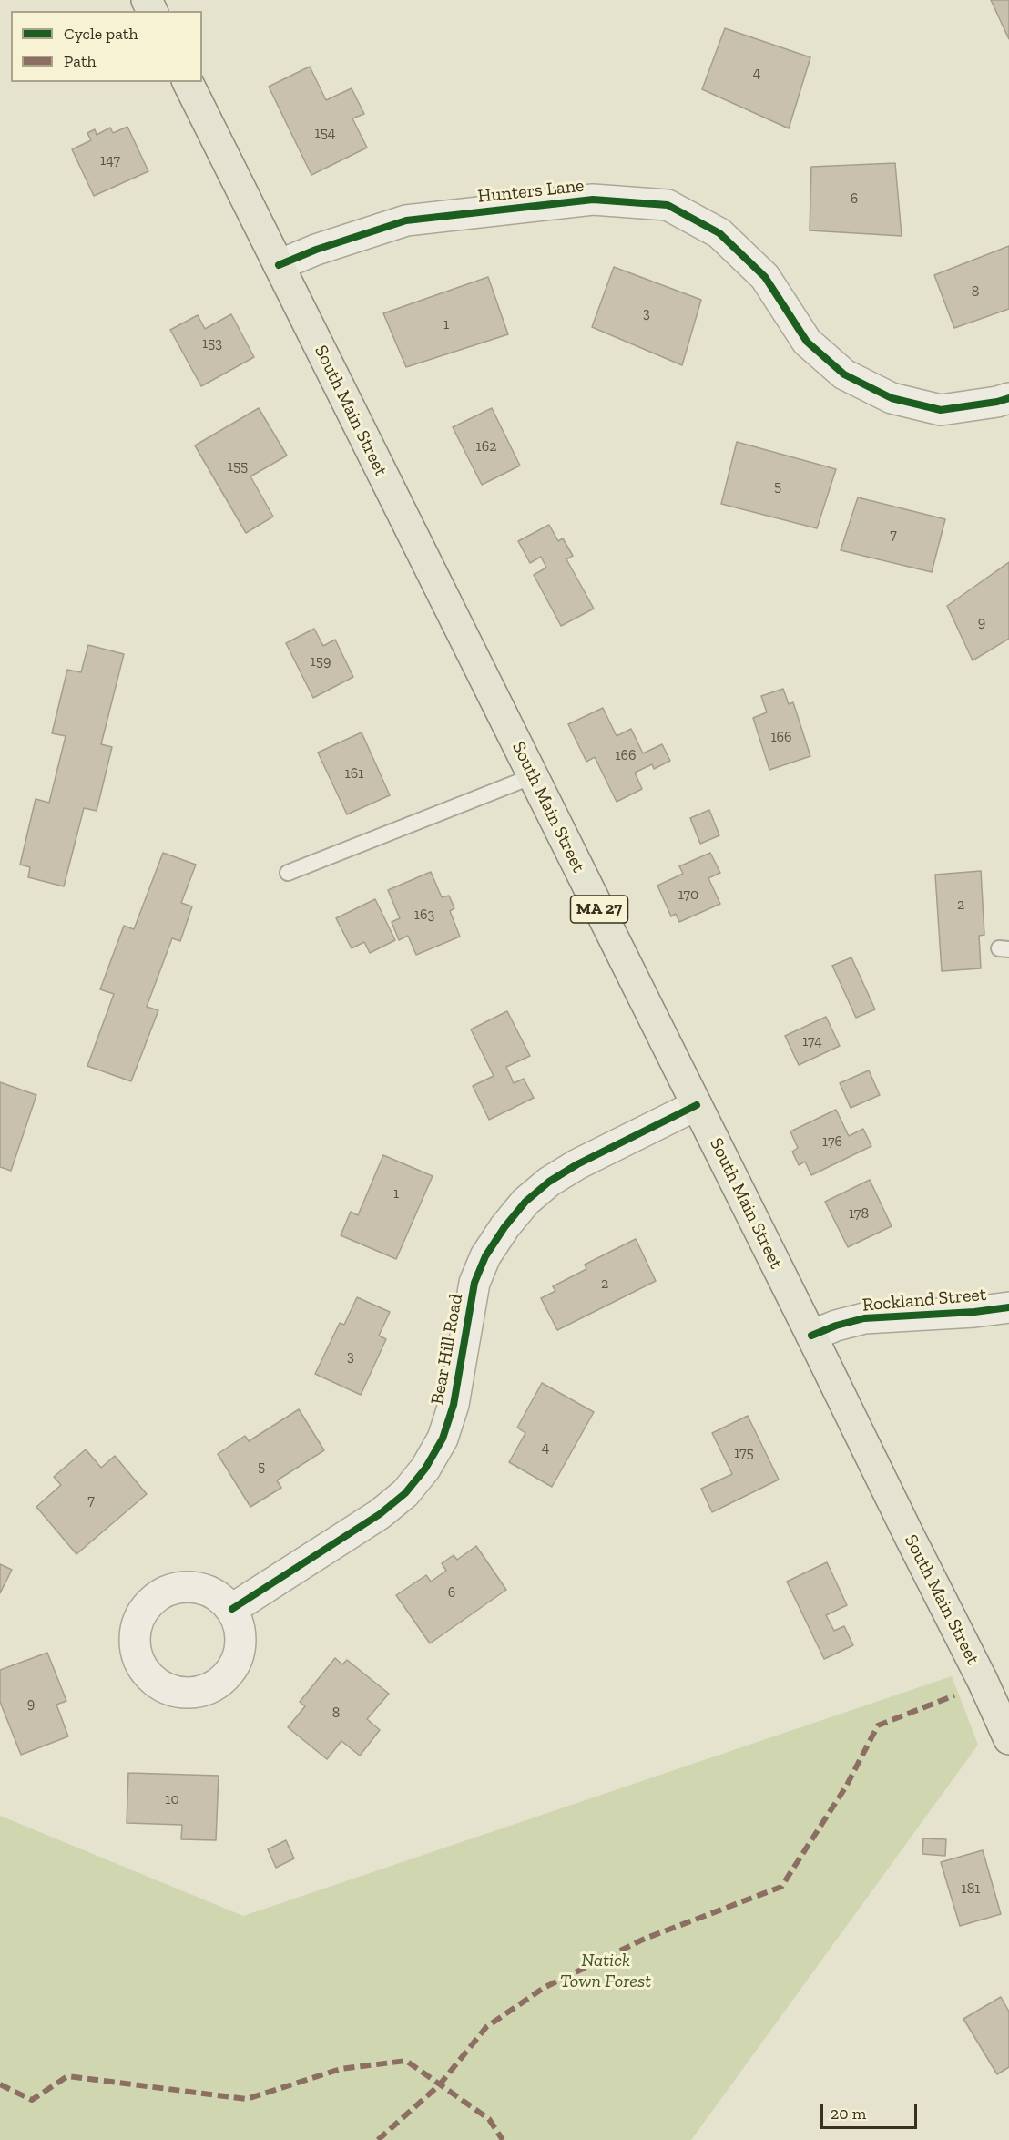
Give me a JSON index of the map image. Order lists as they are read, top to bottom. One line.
{"streets":{"main road":["South Main Street","MA 27"],"street":["Hunters Lane","Rockland Street","Bear Hill Road"]},"crossings":[["Hunters Lane","South Main Street"],["South Main Street","Rockland Street"],["South Main Street","Bear Hill Road"]],"parks":["Natick Town Forest"],"house_numbers":["4","154","147","6","8","3","1","153","162","155","5","7","9","159","166","166","161","170","2","163","174","176","1","178","2","3","4","175","5","7","6","9","8","10","181"],"legend":["Cycle path","Path"],"scale_bar":"20 m"}
